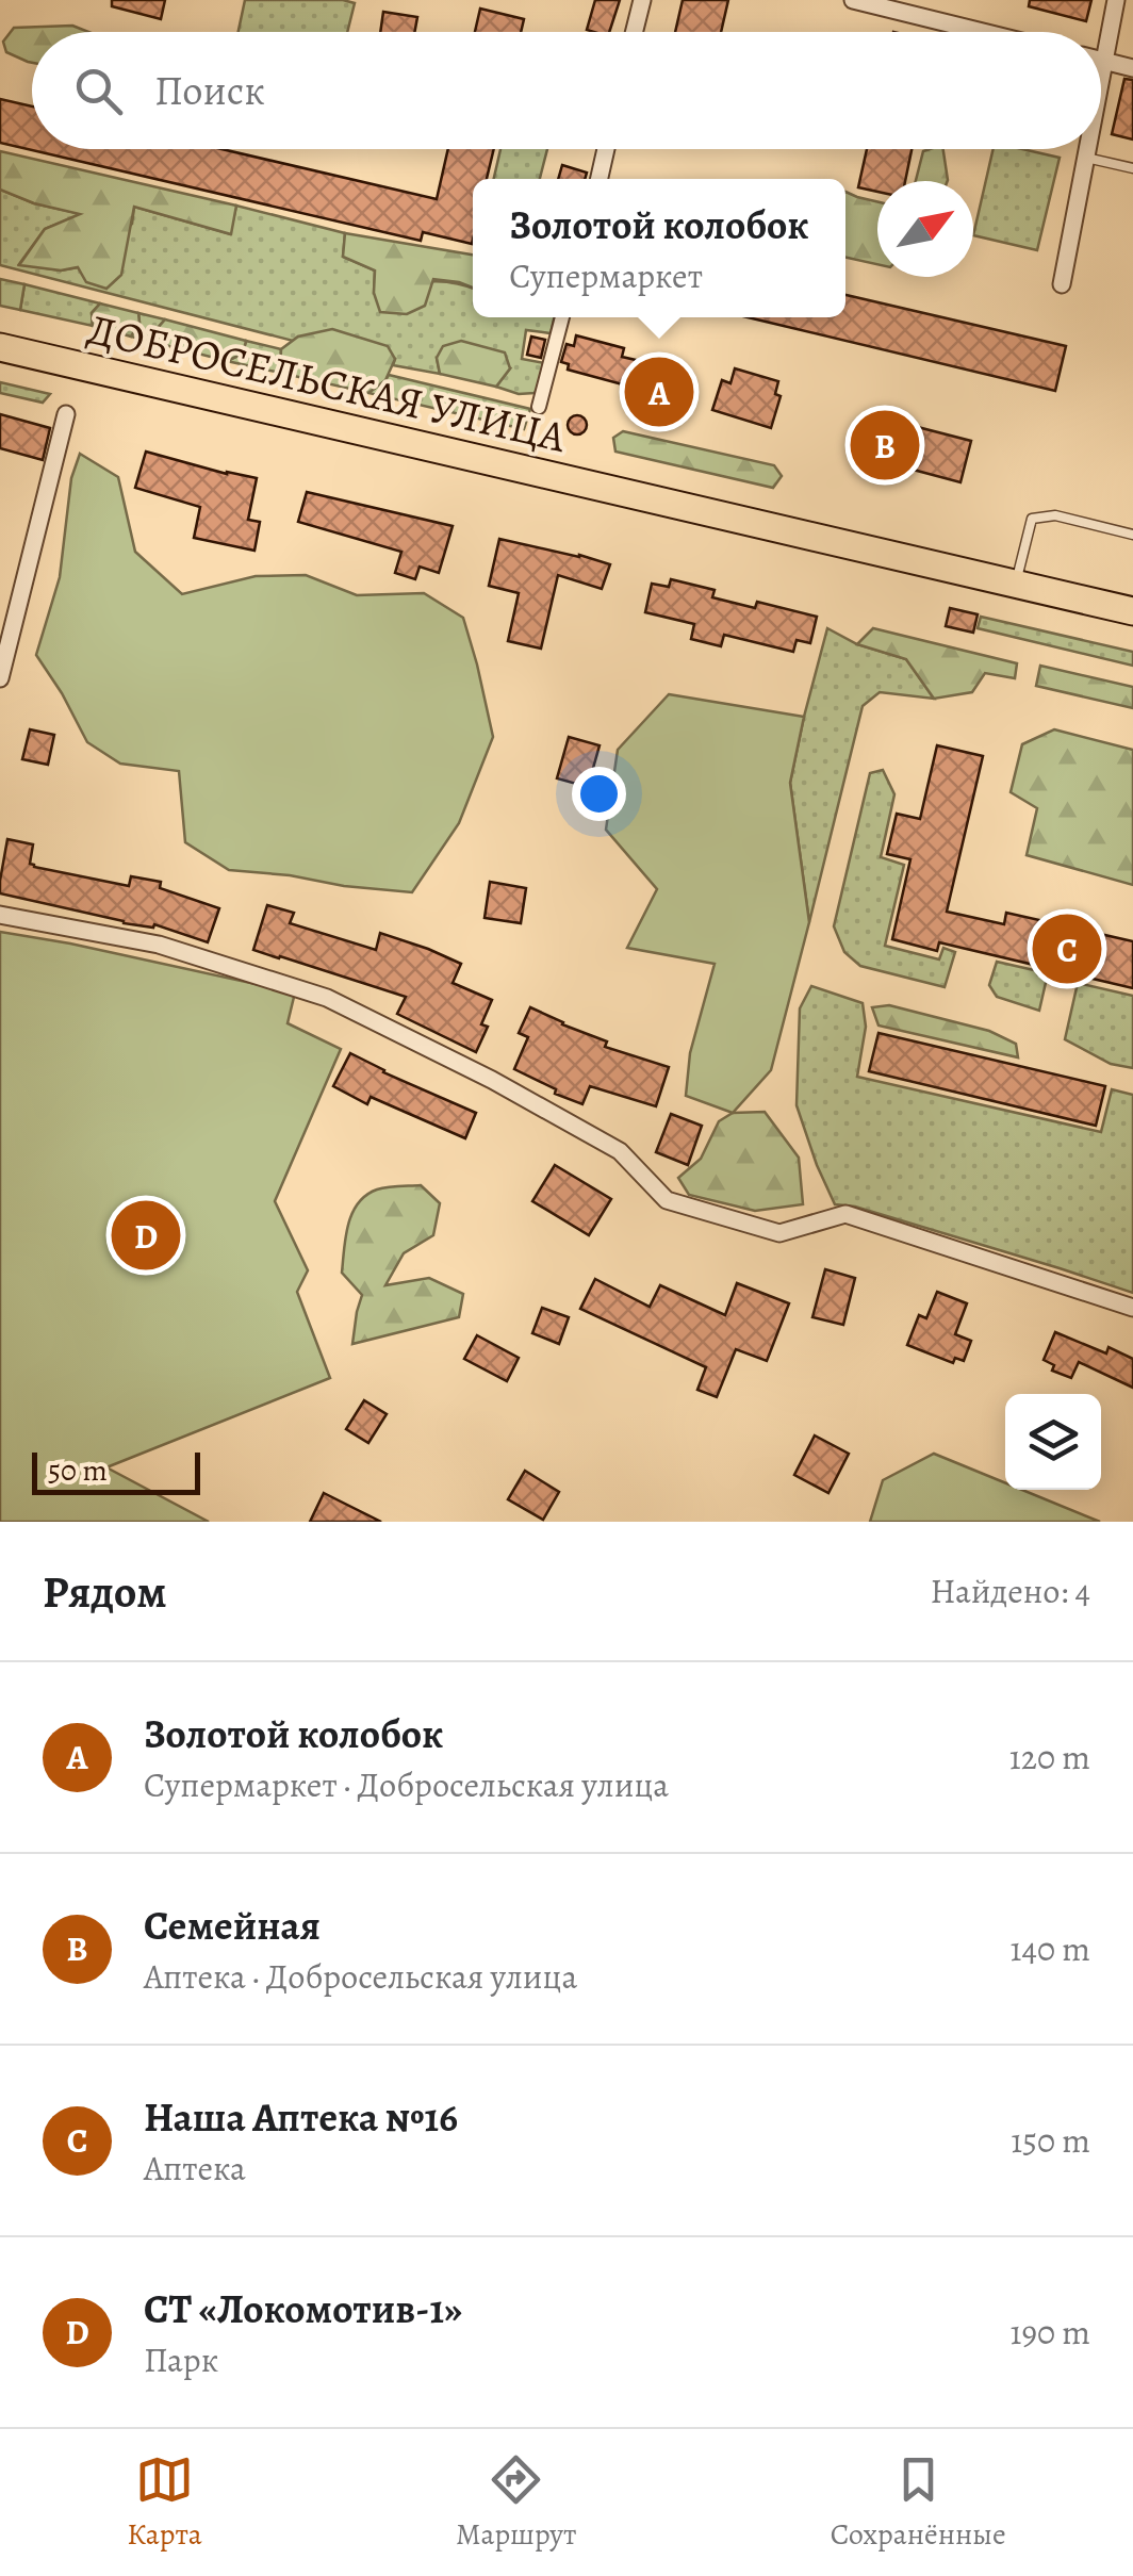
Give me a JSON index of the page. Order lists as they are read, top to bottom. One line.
{"streets":{"main road":["ДОБРОСЕЛЬСКАЯ УЛИЦА"]},"scale_bar":"50 m","north":"top right","page":{"search":"Поиск","popup":["Золотой колобок","Супермаркет"],"pins":["A","B","C","D"],"scale":"50 m","heading":["Рядом","Найдено: 4"],"list":[{"mark":"A","name":"Золотой колобок","note":"Супермаркет · Добросельская улица","value":"120 m"},{"mark":"B","name":"Семейная","note":"Аптека · Добросельская улица","value":"140 m"},{"mark":"C","name":"Наша Аптека №16","note":"Аптека","value":"150 m"},{"mark":"D","name":"СТ «Локомотив-1»","note":"Парк","value":"190 m"}],"nav":["Карта","Маршрут","Сохранённые"]}}
